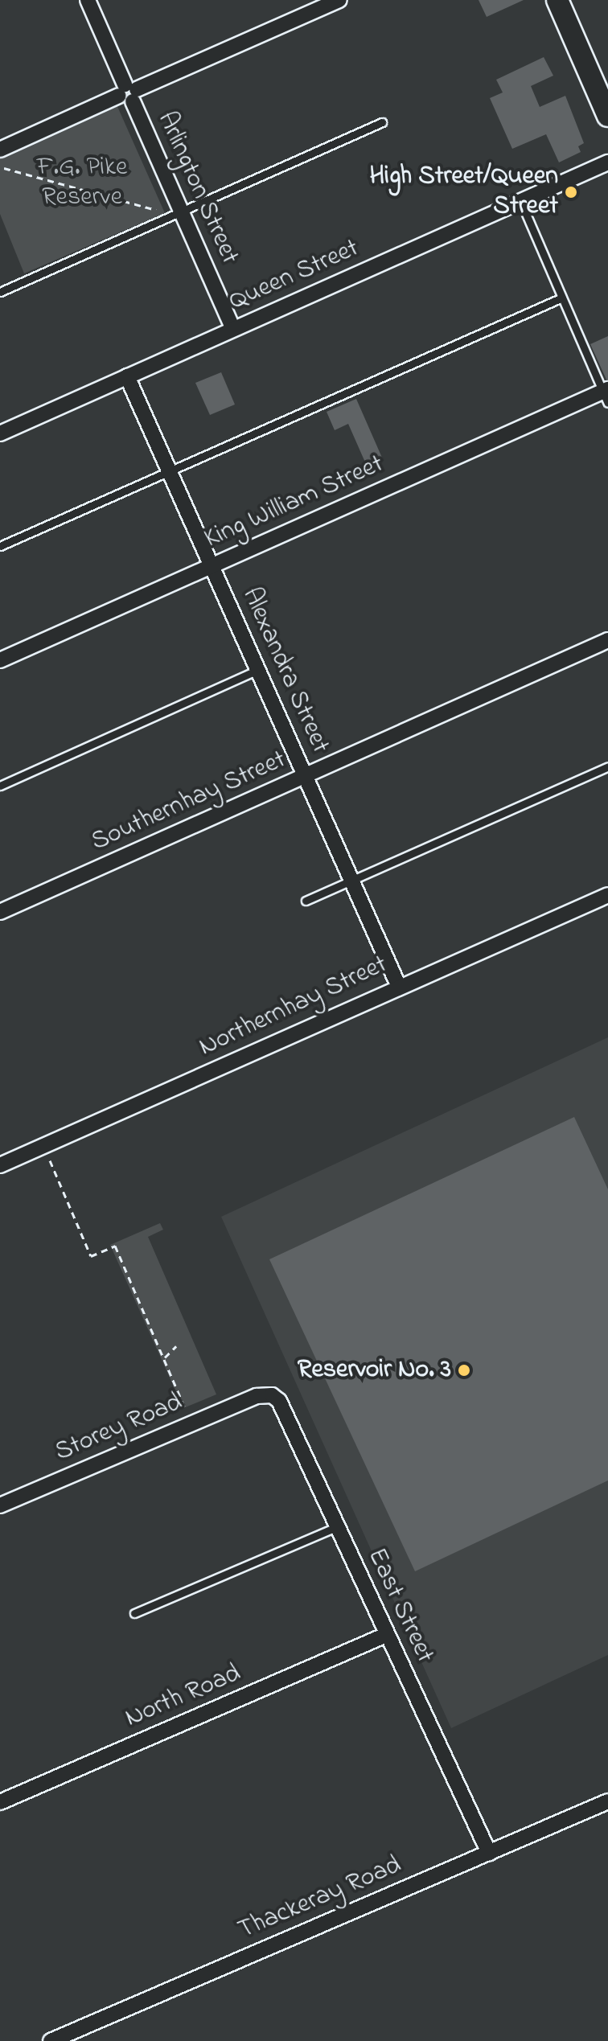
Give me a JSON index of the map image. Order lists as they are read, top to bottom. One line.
{"streets":{"street":["Arlington Street","Queen Street","King William Street","Alexandra Street","Southernhay Street","Northernhay Street","Storey Road","East Street","North Road","Thackeray Road"]},"crossings":[["Arlington Street","Queen Street"],["Queen Street","Alexandra Street"],["King William Street","Alexandra Street"],["Alexandra Street","Southernhay Street"],["Alexandra Street","Northernhay Street"],["Storey Road","East Street"],["East Street","North Road"],["East Street","Thackeray Road"]],"parks":["F.G. Pike Reserve"],"places":["High Street/Queen Street","Reservoir No. 3"]}
